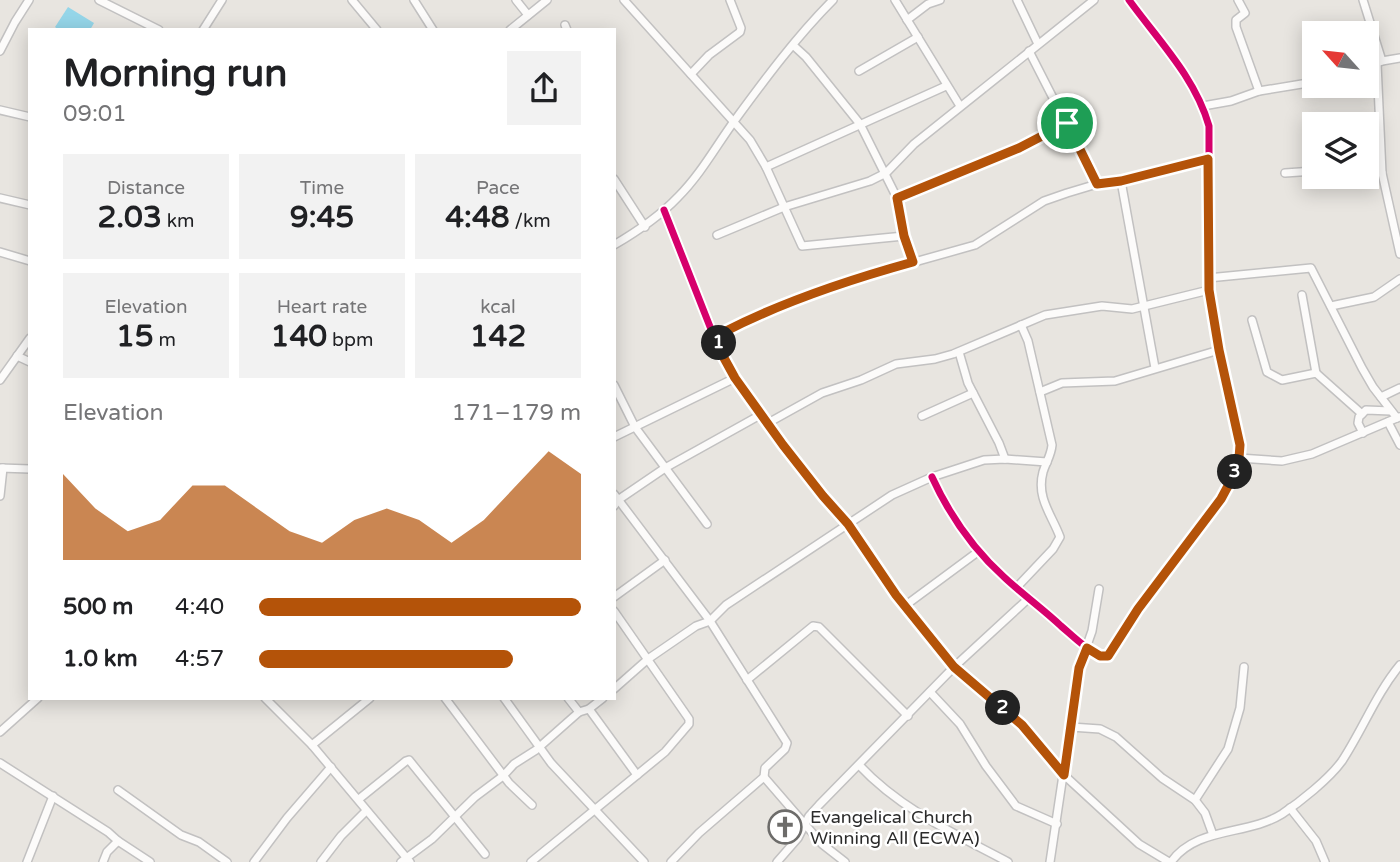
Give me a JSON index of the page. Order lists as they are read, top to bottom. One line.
{"places":{"church":["Evangelical Church Winning All (ECWA)"]},"north":"top left","page":{"heading":["Morning run","09:01"],"stats":[["Distance","2.03 km"],["Time","9:45"],["Pace","4:48 /km"],["Elevation","15 m"],["Heart rate","140 bpm"],["kcal","142"]],"pins":["1","3","2"],"chart":["Elevation","171–179 m"],"list":[{"name":"500 m","note":"4:40"},{"name":"1.0 km","note":"4:57"}]}}
